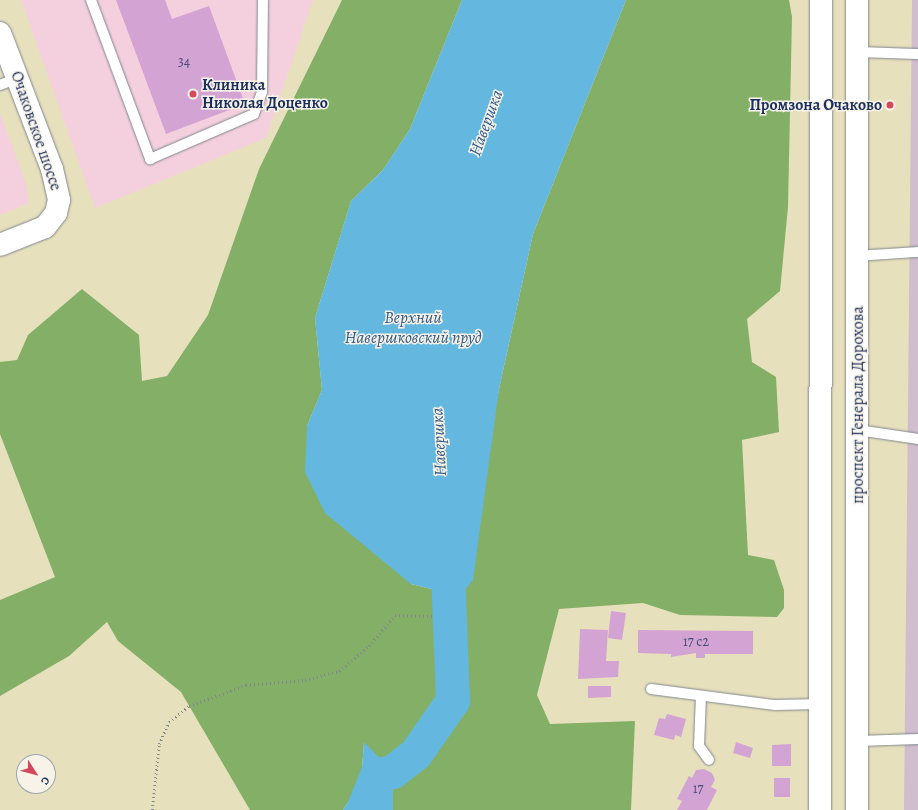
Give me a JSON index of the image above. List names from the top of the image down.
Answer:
{
  "streets": {
    "main road": ["Очаковское шоссе", "проспект Генерала Дорохова"]
  },
  "water": ["Навершка", "Верхний Навершковский пруд"],
  "places": ["Клиника Николая Доценко", "Промзона Очаково"],
  "house_numbers": ["34", "17 с2", "17"],
  "north": "bottom right"
}
